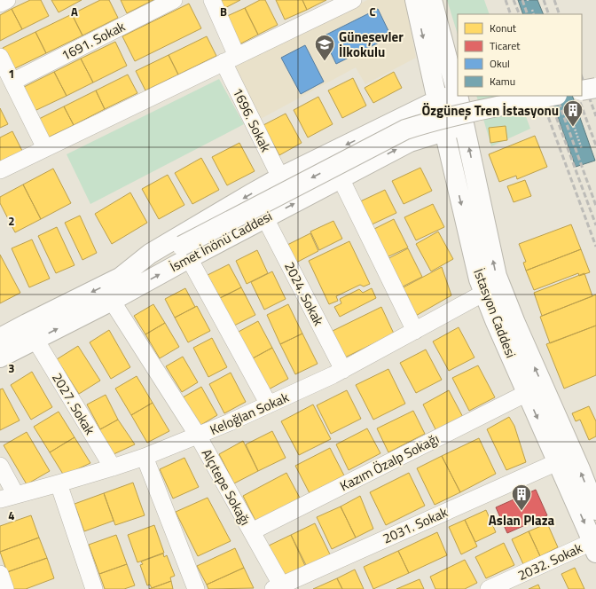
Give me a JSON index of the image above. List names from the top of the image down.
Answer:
{
  "streets": {
    "main road": ["İsmet İnönü Caddesi", "İstasyon Caddesi"],
    "street": [
      "1691. Sokak",
      "1696. Sokak",
      "2024. Sokak",
      "2027. Sokak",
      "Keloğlan Sokak",
      "Kazım Özalp Sokağı",
      "Alçıtepe Sokağı",
      "2031. Sokak",
      "2032. Sokak"
    ]
  },
  "crossings": [
    ["1696. Sokak", "İsmet İnönü Caddesi"],
    ["İsmet İnönü Caddesi", "2024. Sokak"],
    ["İsmet İnönü Caddesi", "İstasyon Caddesi"],
    ["İsmet İnönü Caddesi", "2027. Sokak"],
    ["İsmet İnönü Caddesi", "Alçıtepe Sokağı"],
    ["2024. Sokak", "Keloğlan Sokak"],
    ["İstasyon Caddesi", "Keloğlan Sokak"],
    ["İstasyon Caddesi", "Kazım Özalp Sokağı"],
    ["İstasyon Caddesi", "2031. Sokak"],
    ["İstasyon Caddesi", "2032. Sokak"],
    ["2027. Sokak", "Keloğlan Sokak"],
    ["Keloğlan Sokak", "Alçıtepe Sokağı"],
    ["Kazım Özalp Sokağı", "Alçıtepe Sokağı"],
    ["Alçıtepe Sokağı", "2031. Sokak"]
  ],
  "places": {
    "school or university": ["Güneşevler İlkokulu"],
    "building": ["Özgüneş Tren İstasyonu", "Aslan Plaza"]
  },
  "legend": [
    "Konut",
    "Ticaret",
    "Okul",
    "Kamu"
  ],
  "grid": {
    "columns": ["A", "B", "C"],
    "rows": [
      "1",
      "2",
      "3",
      "4"
    ]
  }
}
